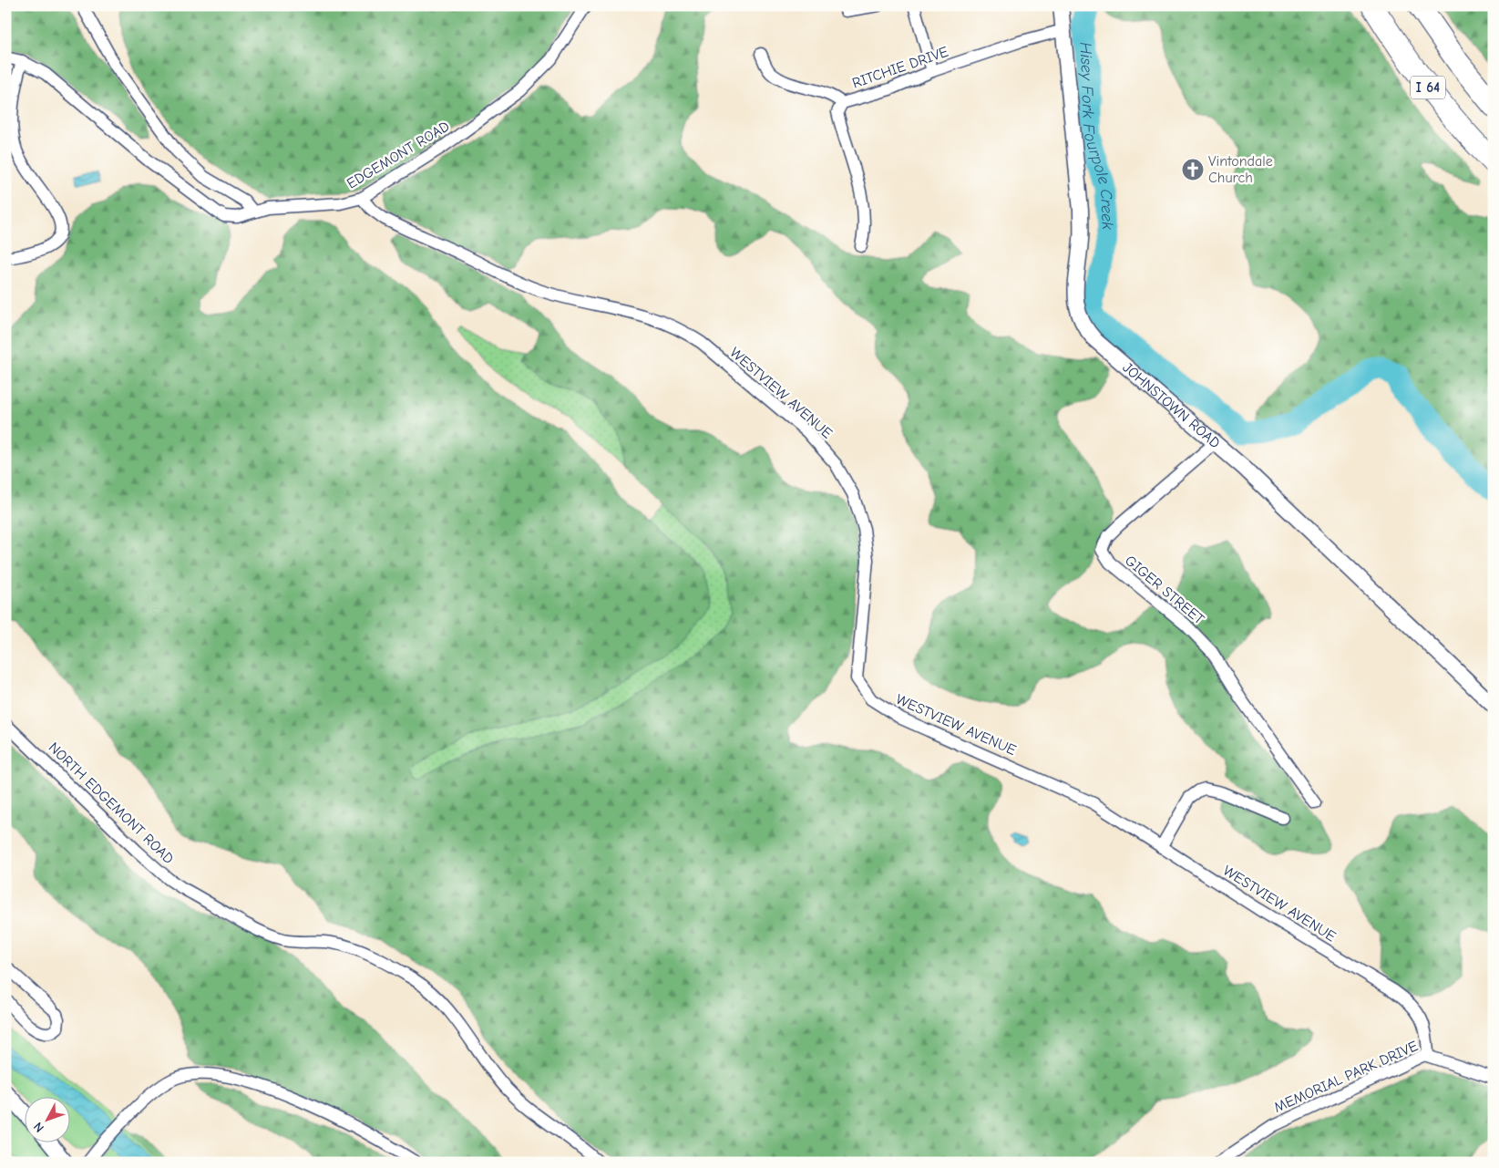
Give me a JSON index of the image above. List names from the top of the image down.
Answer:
{
  "streets": {
    "highway": ["I 64"],
    "street": [
      "RITCHIE DRIVE",
      "EDGEMONT ROAD",
      "WESTVIEW AVENUE",
      "JOHNSTOWN ROAD",
      "GIGER STREET",
      "NORTH EDGEMONT ROAD",
      "MEMORIAL PARK DRIVE"
    ]
  },
  "crossings": [
    ["RITCHIE DRIVE", "JOHNSTOWN ROAD"],
    ["EDGEMONT ROAD", "WESTVIEW AVENUE"],
    ["WESTVIEW AVENUE", "MEMORIAL PARK DRIVE"],
    ["JOHNSTOWN ROAD", "GIGER STREET"]
  ],
  "water": ["Hisey Fork Fourpole Creek"],
  "places": {
    "church": ["Vintondale Church"]
  },
  "north": "bottom left"
}
